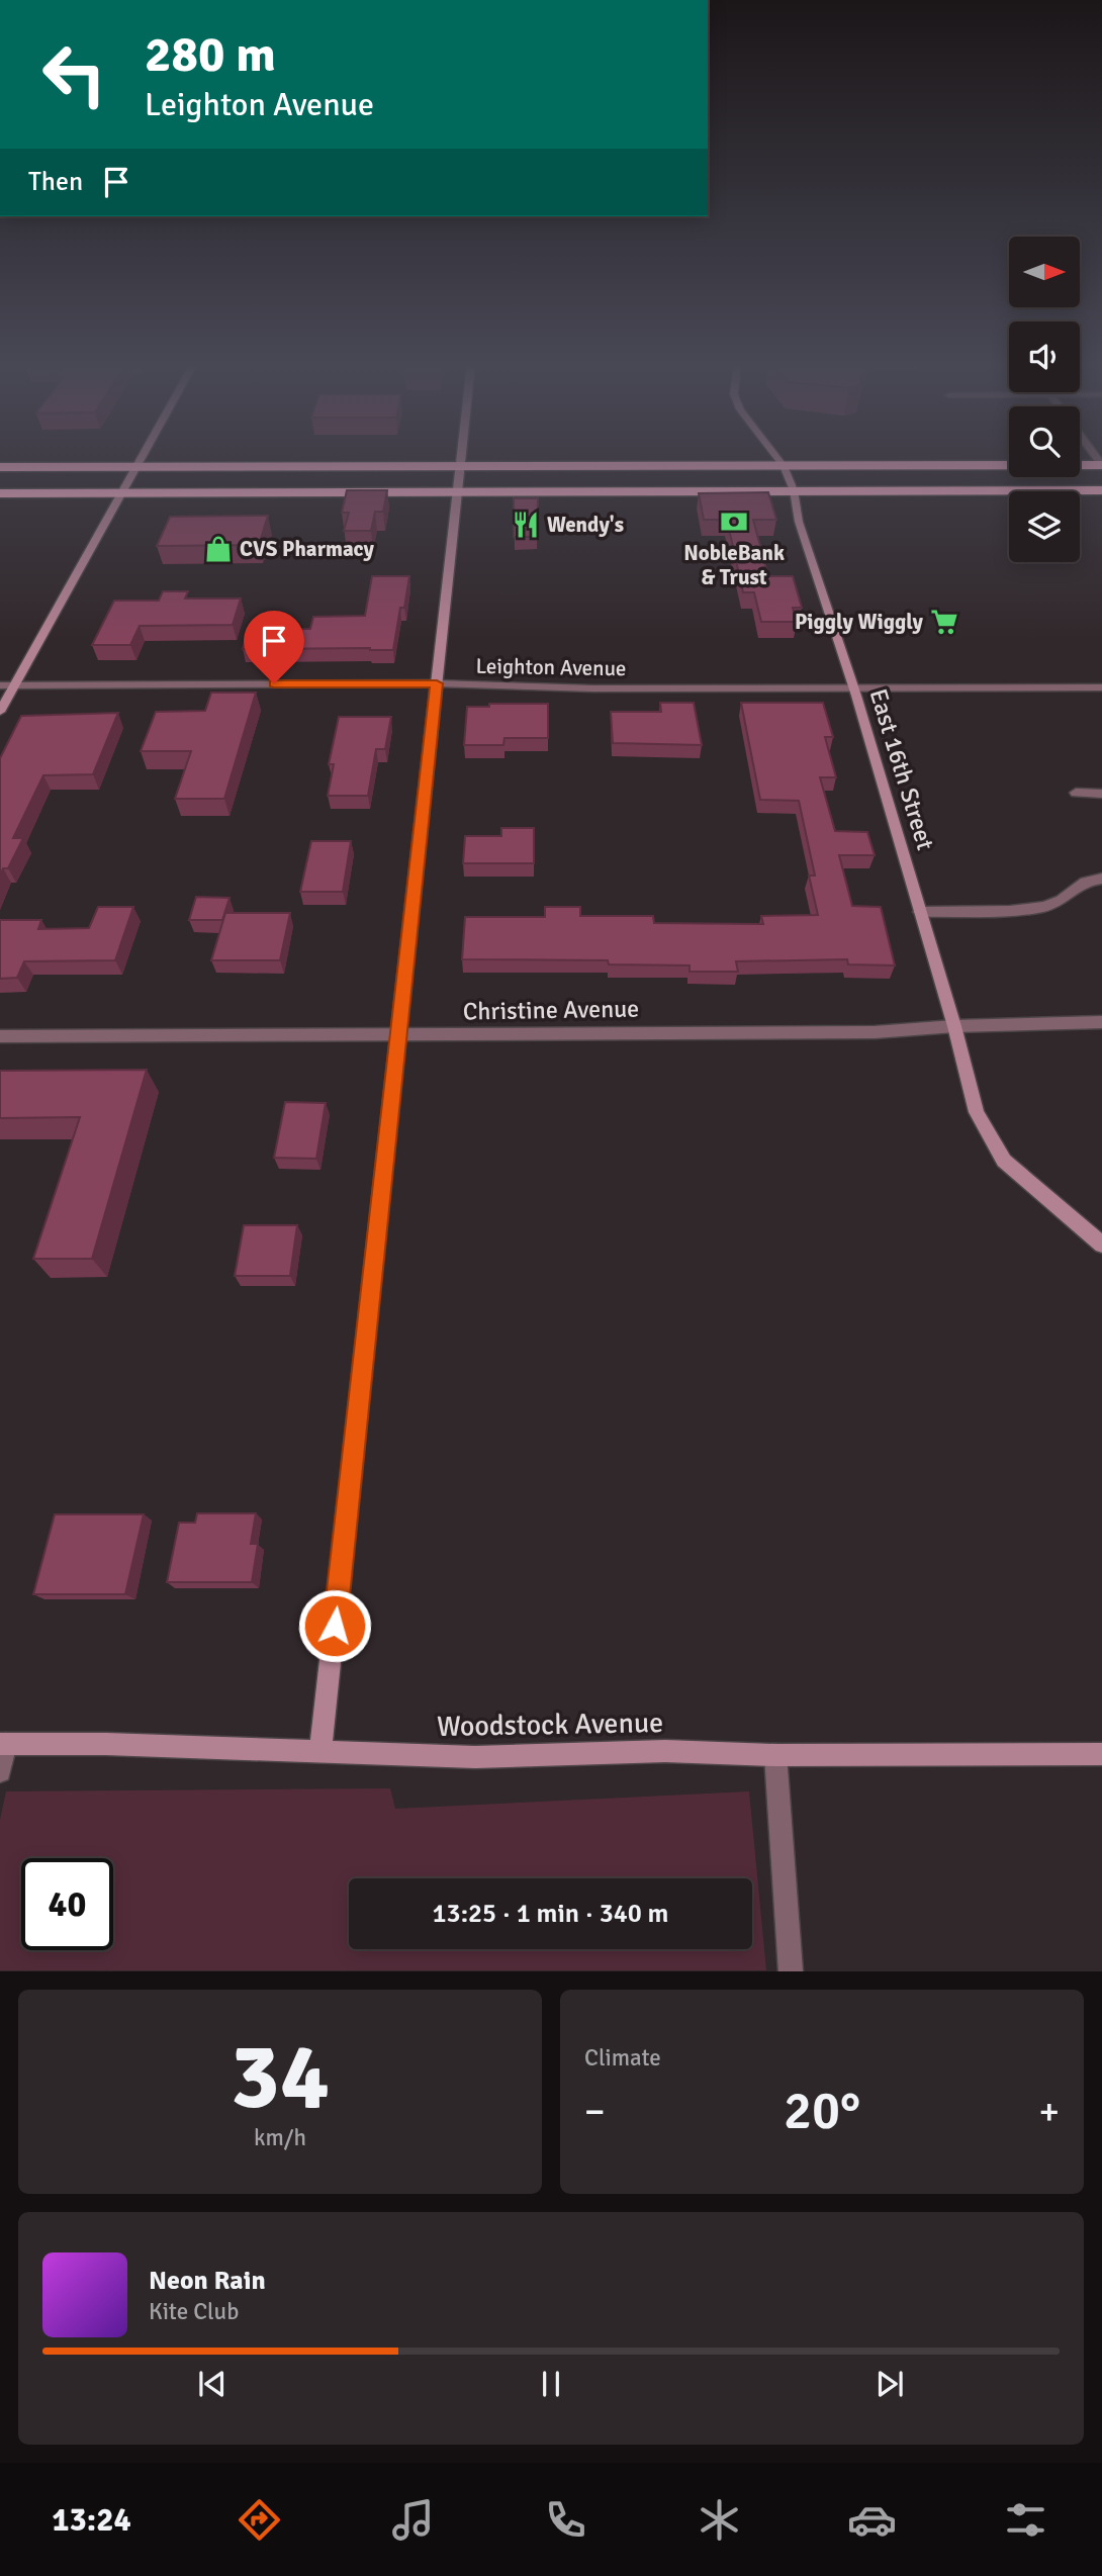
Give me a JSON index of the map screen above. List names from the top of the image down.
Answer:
{
  "streets": {
    "street": [
      "Leighton Avenue",
      "East 16th Street",
      "Christine Avenue",
      "Woodstock Avenue"
    ]
  },
  "crossings": [
    ["Leighton Avenue", "East 16th Street"],
    ["East 16th Street", "Christine Avenue"]
  ],
  "places": {
    "bank": ["NobleBank & Trust"],
    "restaurant": ["Wendy's"],
    "shop": ["CVS Pharmacy"],
    "supermarket": ["Piggly Wiggly"]
  },
  "north": "right",
  "page": {
    "turn": ["280 m", "Leighton Avenue"],
    "then": "Then",
    "limit": "40",
    "trip": "13:25 · 1 min · 340 m",
    "tile": [
      ["34", "km/h"],
      "Climate"
    ],
    "heat": ["−", "20°", "+"],
    "song": ["Neon Rain", "Kite Club"],
    "tabs": "13:24"
  }
}
